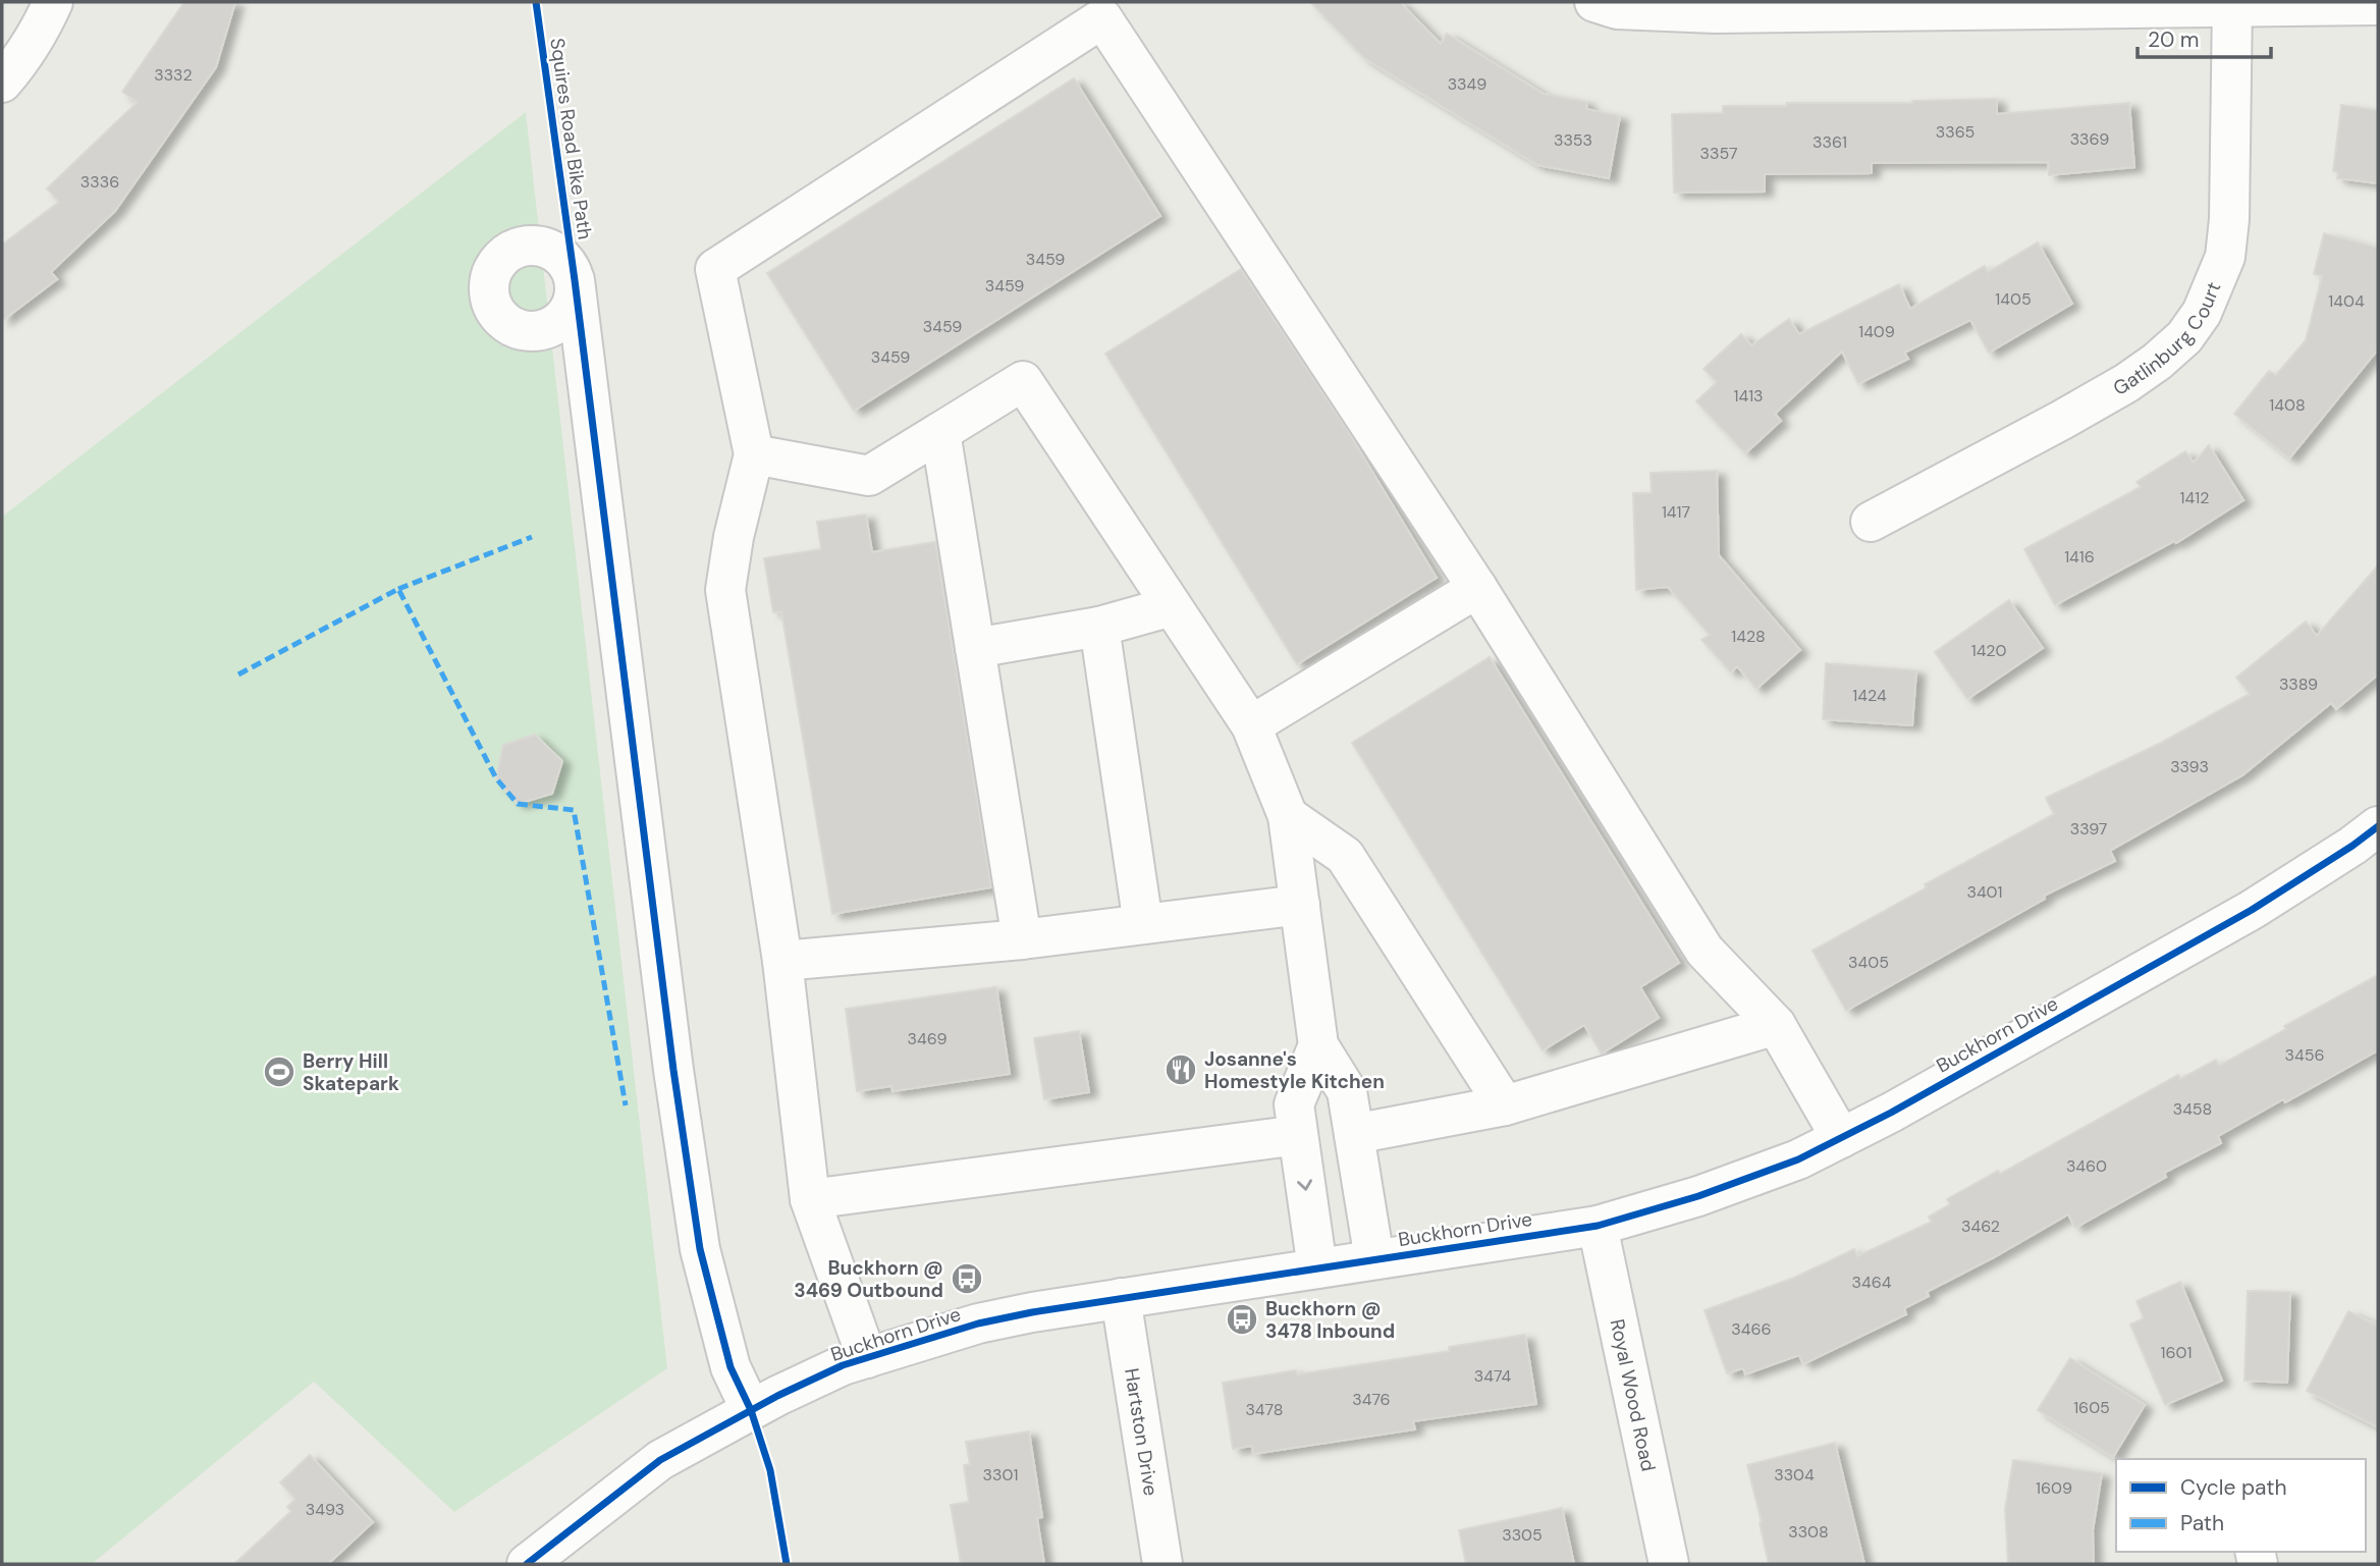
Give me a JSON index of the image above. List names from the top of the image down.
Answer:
{
  "streets": {
    "street": [
      "Gatlinburg Court",
      "Buckhorn Drive",
      "Royal Wood Road",
      "Hartston Drive"
    ],
    "cycle path": ["Squires Road Bike Path"]
  },
  "crossings": [
    ["Buckhorn Drive", "Royal Wood Road"],
    ["Buckhorn Drive", "Hartston Drive"]
  ],
  "places": {
    "restaurant": ["Josanne's Homestyle Kitchen"],
    "sports": ["Berry Hill Skatepark"],
    "bus stop": ["Buckhorn @ 3469 Outbound", "Buckhorn @ 3478 Inbound"]
  },
  "house_numbers": [
    "3332",
    "3349",
    "3365",
    "3369",
    "3353",
    "3361",
    "3357",
    "3336",
    "3459",
    "3459",
    "1405",
    "1404",
    "3459",
    "1409",
    "3459",
    "1413",
    "1408",
    "1412",
    "1417",
    "1416",
    "1428",
    "1420",
    "3389",
    "1424",
    "3393",
    "3397",
    "3401",
    "3405",
    "3469",
    "3456",
    "3458",
    "3460",
    "3462",
    "3464",
    "3466",
    "1601",
    "3474",
    "3476",
    "1605",
    "3478",
    "3301",
    "3304",
    "1609",
    "3493",
    "3308",
    "3305"
  ],
  "legend": ["Cycle path", "Path"],
  "scale_bar": "20 m"
}
